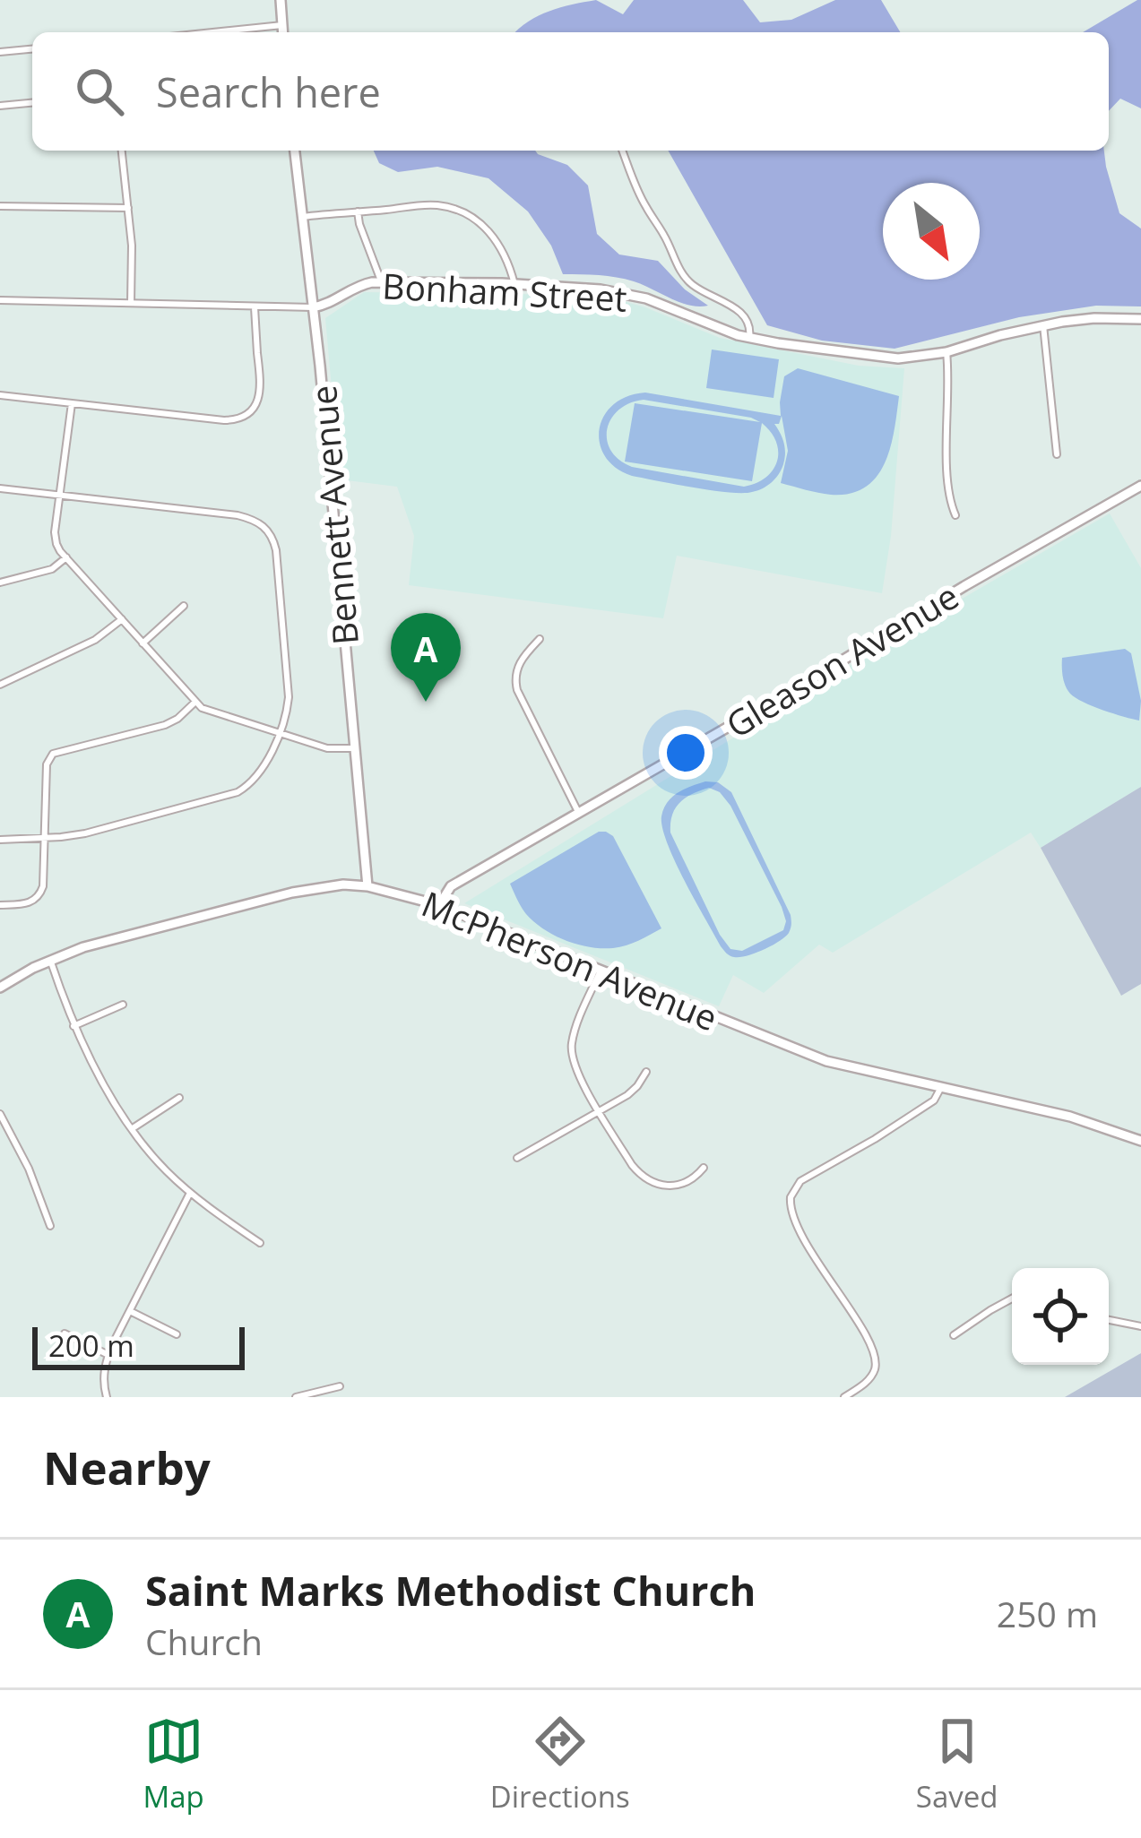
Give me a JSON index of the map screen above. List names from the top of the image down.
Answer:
{
  "streets": {
    "main road": [
      "Bonham Street",
      "Bennett Avenue",
      "Gleason Avenue",
      "McPherson Avenue"
    ]
  },
  "crossings": [
    ["Bonham Street", "Bennett Avenue"],
    ["Bennett Avenue", "McPherson Avenue"],
    ["Gleason Avenue", "McPherson Avenue"]
  ],
  "scale_bar": "200 m",
  "north": "bottom right",
  "page": {
    "search": "Search here",
    "pins": "A",
    "scale": "200 m",
    "heading": "Nearby",
    "list": [
      {
        "mark": "A",
        "name": "Saint Marks Methodist Church",
        "note": "Church",
        "value": "250 m"
      }
    ],
    "nav": ["Map", "Directions", "Saved"]
  }
}
